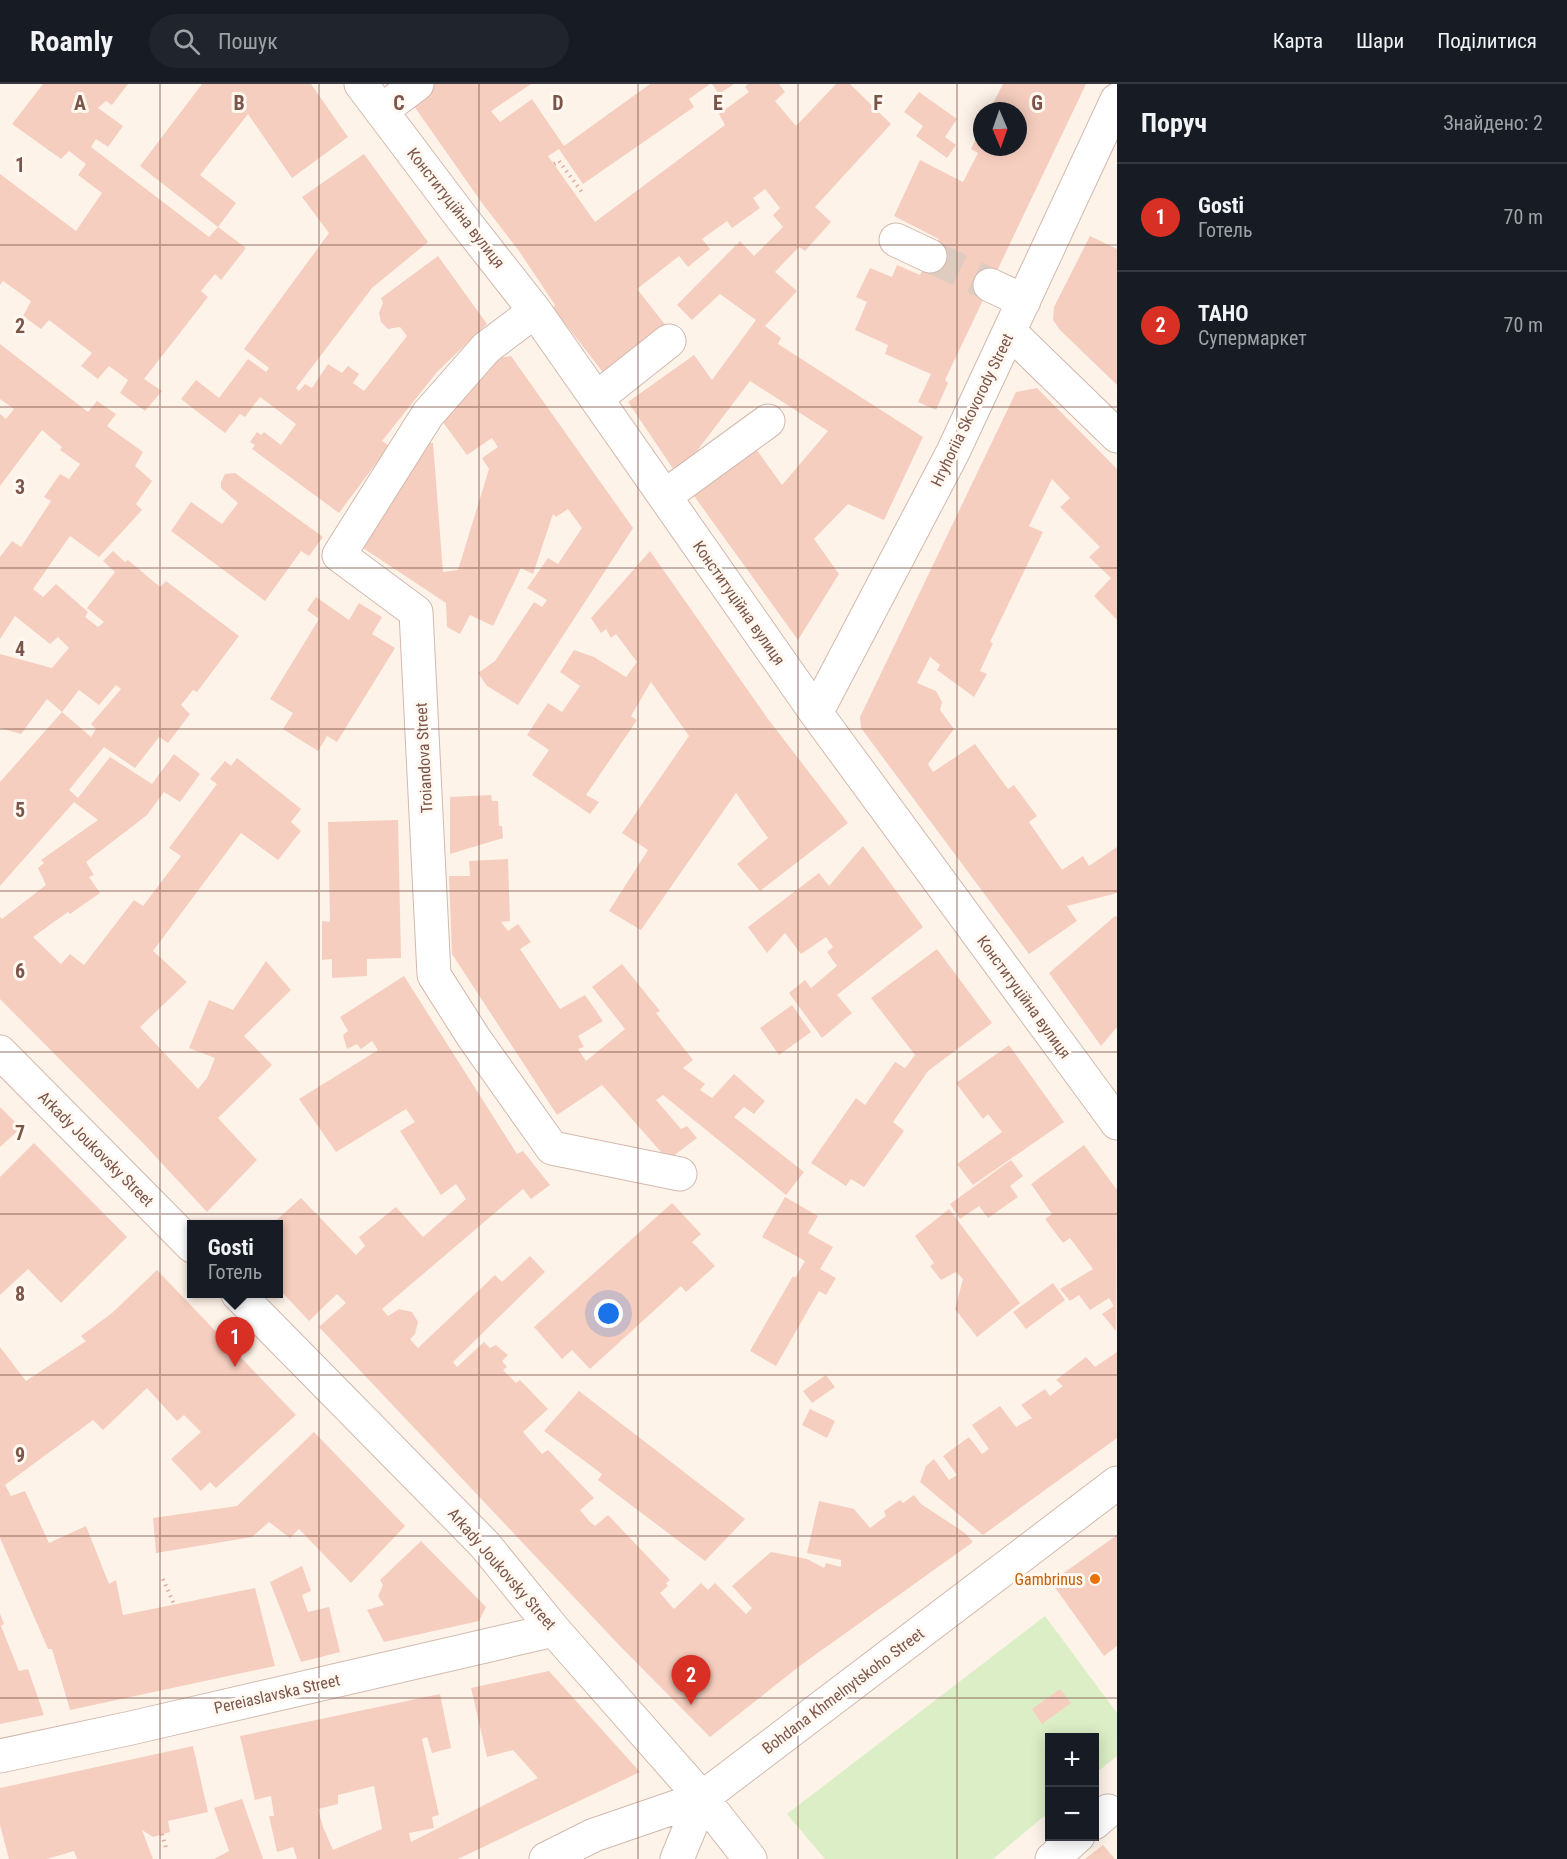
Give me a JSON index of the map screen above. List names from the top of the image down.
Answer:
{
  "streets": {
    "street": [
      "Конституційна вулиця",
      "Hryhoriia Skovorody Street",
      "Troiandova Street",
      "Arkady Joukovsky Street",
      "Bohdana Khmelnytskoho Street",
      "Pereiaslavska Street"
    ]
  },
  "crossings": [
    ["Конституційна вулиця", "Hryhoriia Skovorody Street"],
    ["Конституційна вулиця", "Troiandova Street"],
    ["Arkady Joukovsky Street", "Bohdana Khmelnytskoho Street"],
    ["Arkady Joukovsky Street", "Pereiaslavska Street"]
  ],
  "places": ["Gambrinus"],
  "north": "bottom",
  "page": {
    "header": "Roamly",
    "search": "Пошук",
    "nav": ["Карта", "Шари", "Поділитися"],
    "heading": ["Поруч", "Знайдено: 2"],
    "list": [
      {
        "mark": "1",
        "name": "Gosti",
        "note": "Готель",
        "value": "70 m"
      },
      {
        "mark": "2",
        "name": "TAHO",
        "note": "Супермаркет",
        "value": "70 m"
      }
    ],
    "popup": ["Gosti", "Готель"],
    "pins": ["1", "2"],
    "map_buttons": ["+", "−"]
  },
  "grid": {
    "columns": [
      "A",
      "B",
      "C",
      "D",
      "E",
      "F",
      "G"
    ],
    "rows": [
      "1",
      "2",
      "3",
      "4",
      "5",
      "6",
      "7",
      "8",
      "9"
    ]
  }
}
